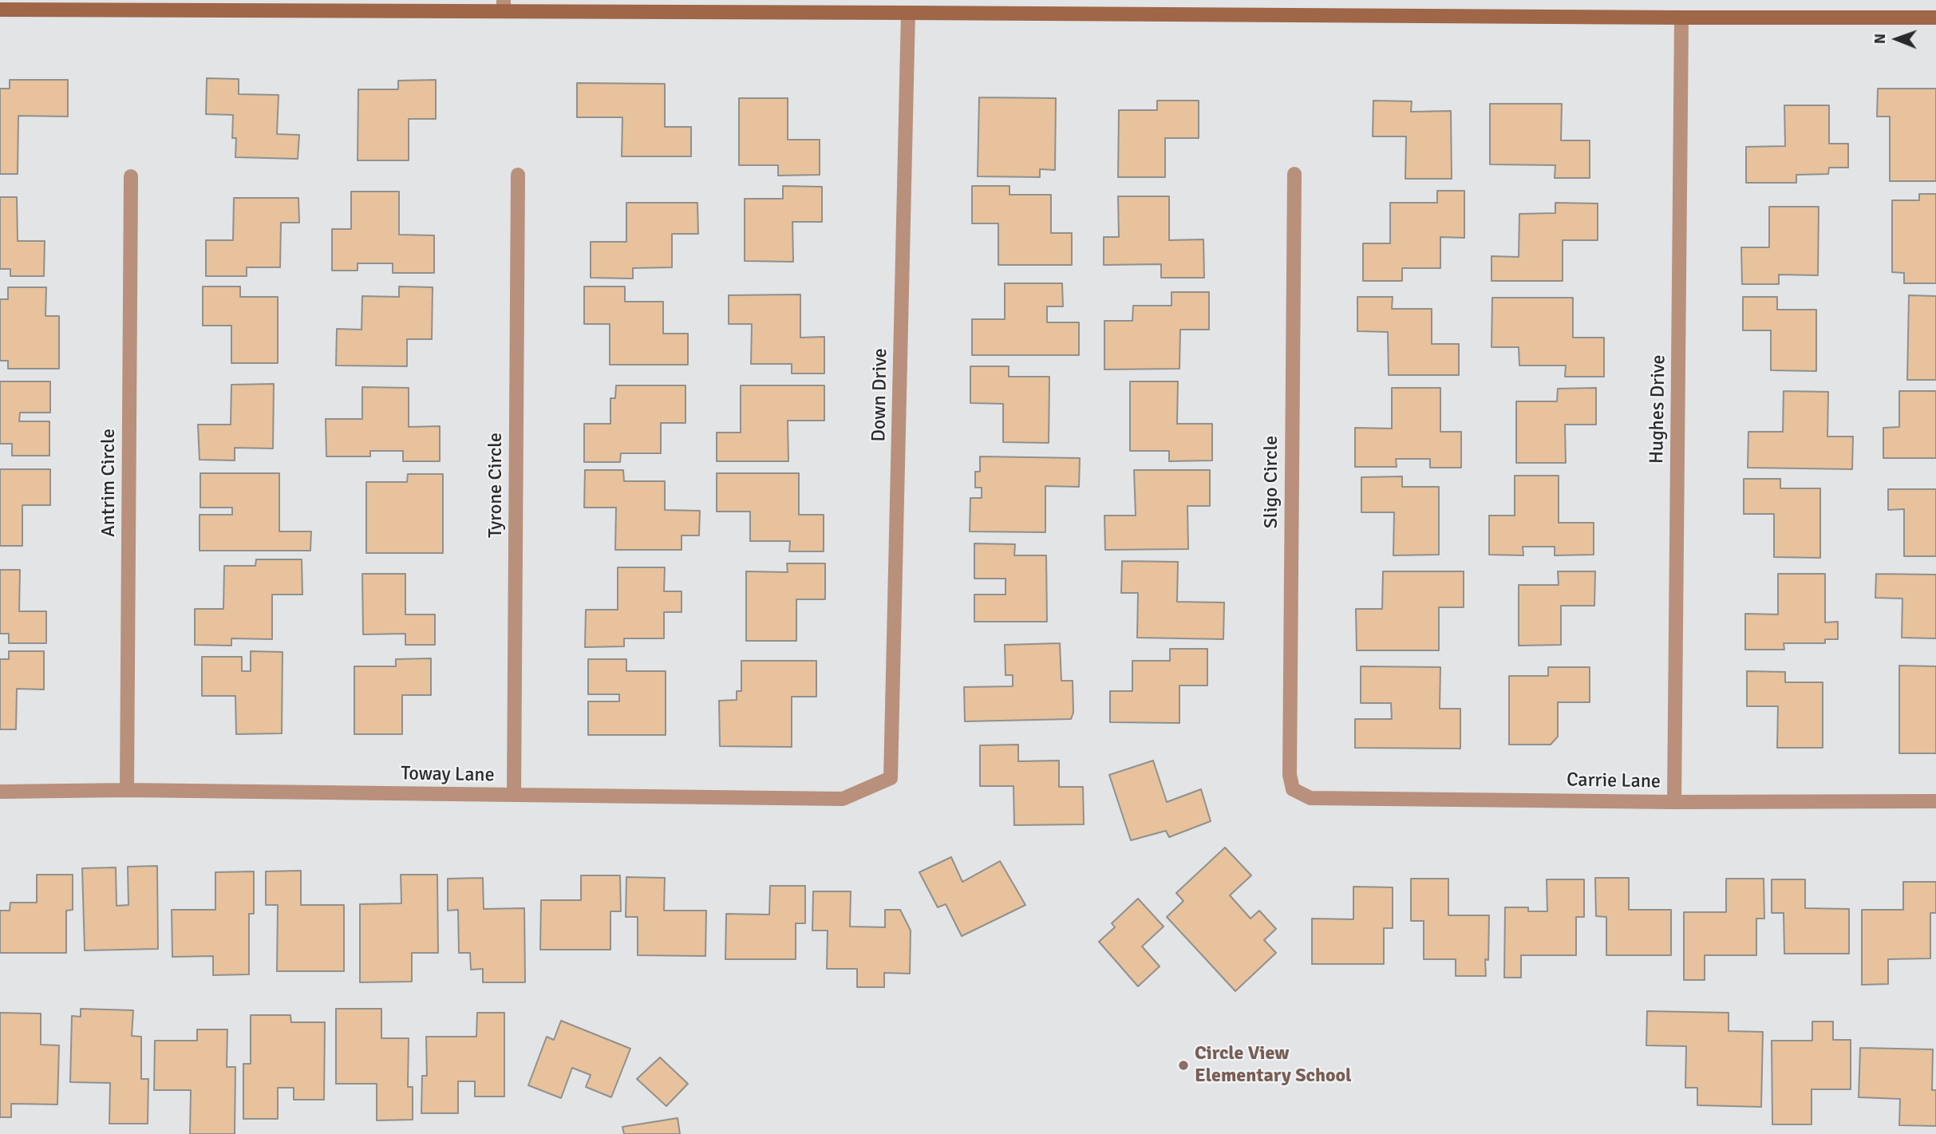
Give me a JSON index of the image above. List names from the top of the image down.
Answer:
{
  "streets": {
    "street": [
      "Down Drive",
      "Hughes Drive",
      "Sligo Circle",
      "Antrim Circle",
      "Tyrone Circle",
      "Toway Lane",
      "Carrie Lane"
    ]
  },
  "crossings": [
    ["Down Drive", "Toway Lane"],
    ["Hughes Drive", "Carrie Lane"],
    ["Sligo Circle", "Carrie Lane"],
    ["Antrim Circle", "Toway Lane"],
    ["Tyrone Circle", "Toway Lane"]
  ],
  "places": ["Circle View Elementary School"],
  "north": "left"
}
